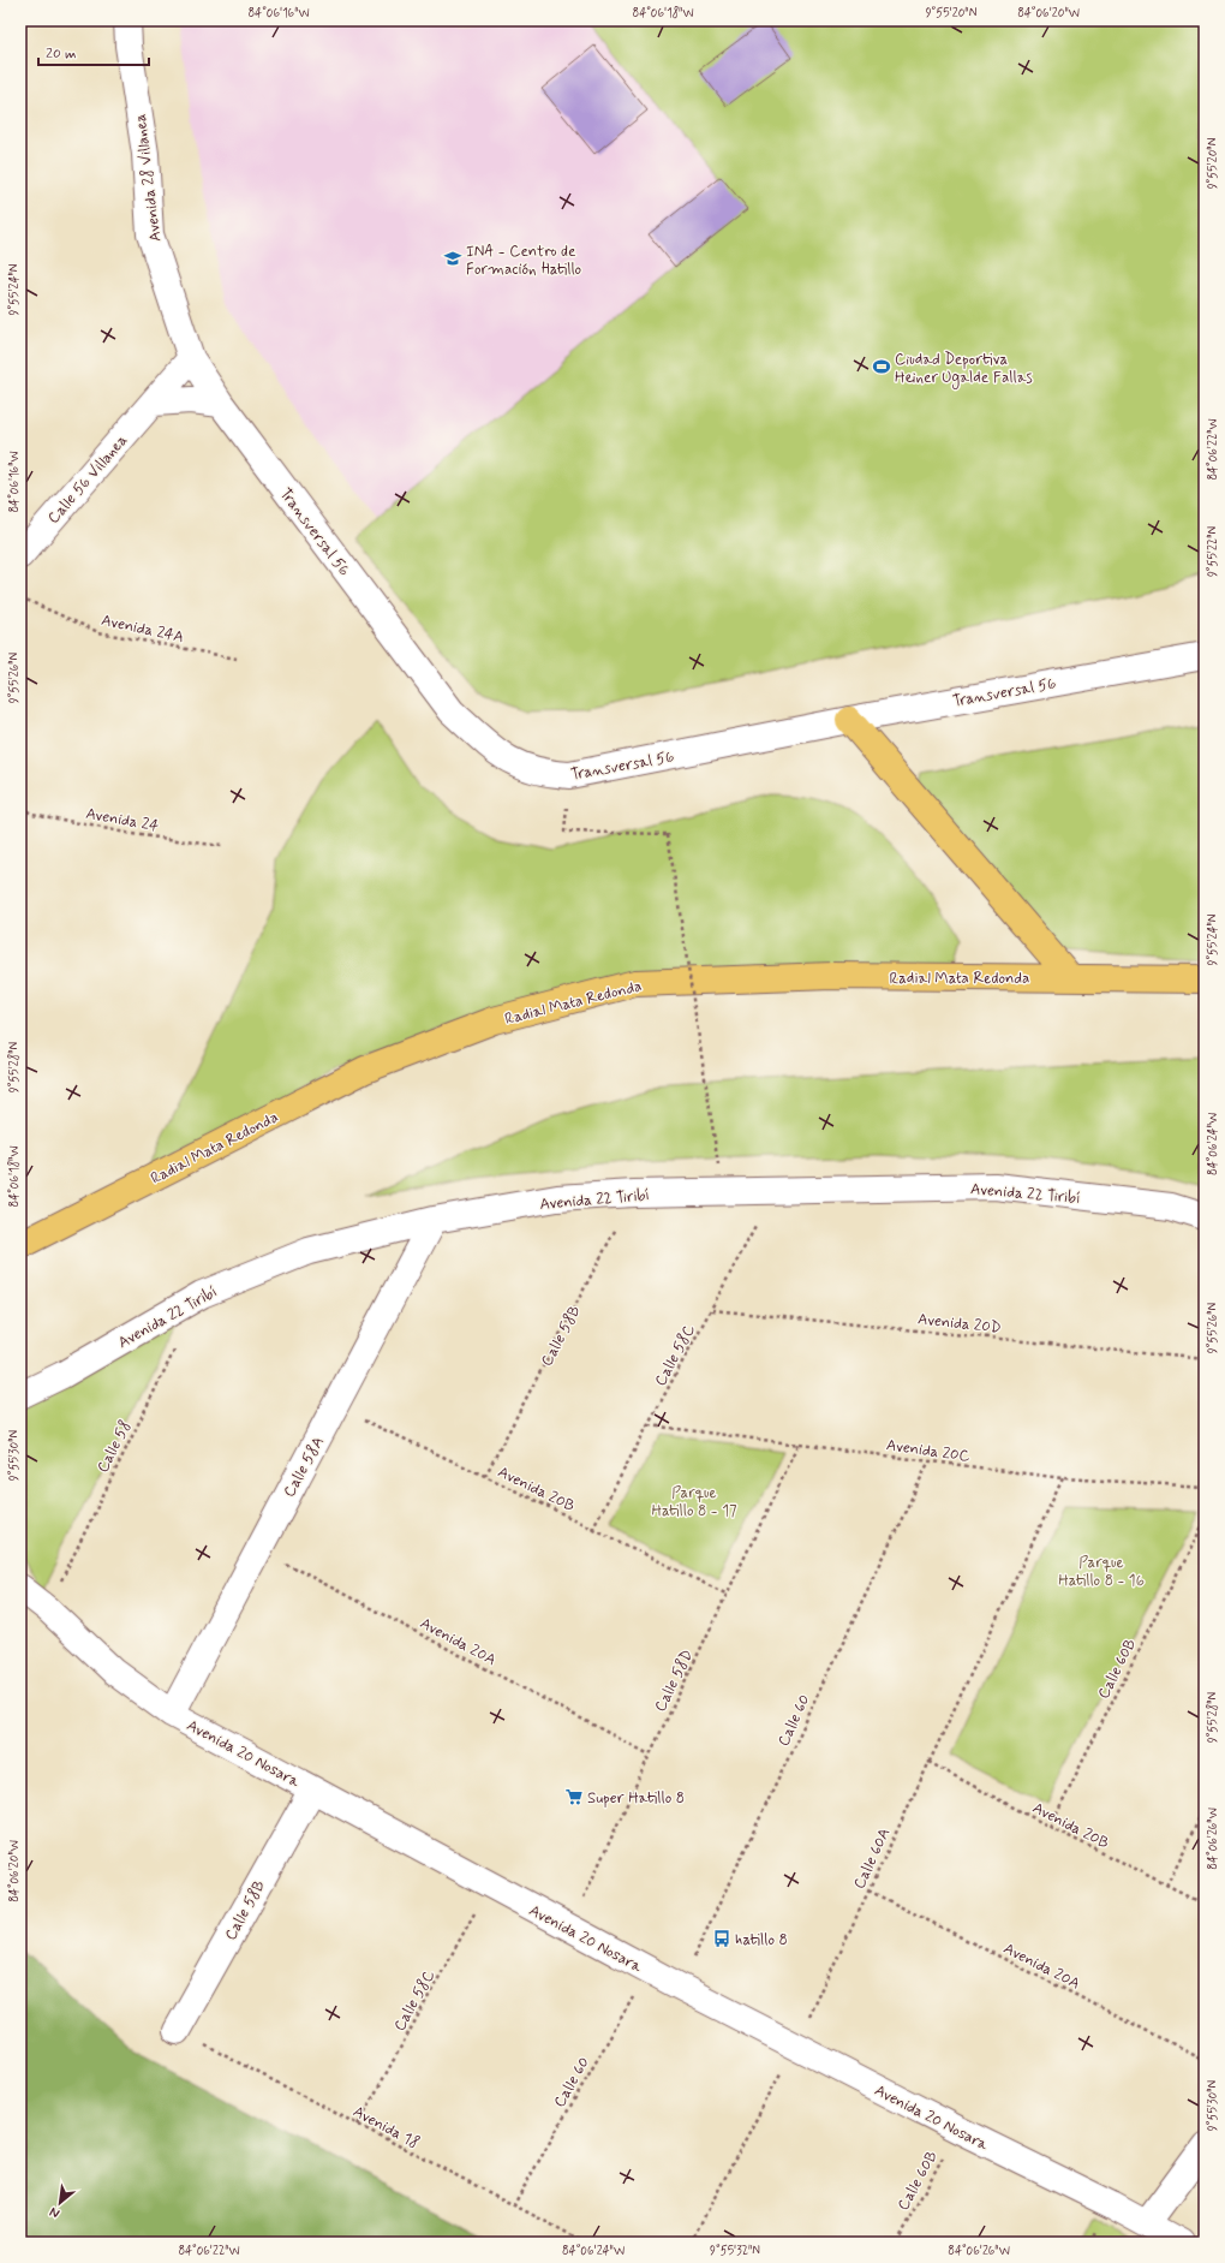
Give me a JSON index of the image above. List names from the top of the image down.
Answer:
{
  "streets": {
    "main road": ["Radial Mata Redonda"],
    "street": [
      "Avenida 28 Villanea",
      "Calle 56 Villanea",
      "Transversal 56",
      "Avenida 22 Tiribí",
      "Calle 58B",
      "Calle 58A",
      "Avenida 20 Nosara"
    ],
    "path": [
      "Avenida 24A",
      "Avenida 24",
      "Avenida 20D",
      "Calle 58C",
      "Calle 58",
      "Avenida 20C",
      "Avenida 20B",
      "Avenida 20A",
      "Calle 60B",
      "Calle 58D",
      "Calle 60",
      "Calle 60A",
      "Avenida 18"
    ]
  },
  "crossings": [
    ["Avenida 28 Villanea", "Calle 56 Villanea"],
    ["Avenida 28 Villanea", "Transversal 56"],
    ["Calle 56 Villanea", "Transversal 56"],
    ["Avenida 22 Tiribí", "Calle 58B"],
    ["Avenida 22 Tiribí", "Calle 58C"],
    ["Avenida 22 Tiribí", "Calle 58A"],
    ["Avenida 20D", "Calle 58C"],
    ["Calle 58B", "Avenida 20B"],
    ["Calle 58B", "Avenida 20 Nosara"],
    ["Calle 58B", "Avenida 18"],
    ["Calle 58C", "Avenida 20C"],
    ["Calle 58C", "Avenida 20B"],
    ["Calle 58C", "Avenida 20 Nosara"],
    ["Calle 58C", "Avenida 18"],
    ["Calle 58", "Avenida 20 Nosara"],
    ["Avenida 20C", "Calle 58D"],
    ["Avenida 20C", "Calle 60"],
    ["Avenida 20C", "Calle 60A"],
    ["Calle 58A", "Avenida 20B"],
    ["Calle 58A", "Avenida 20A"],
    ["Calle 58A", "Avenida 20 Nosara"],
    ["Avenida 20B", "Calle 60B"],
    ["Avenida 20B", "Calle 58D"],
    ["Avenida 20B", "Calle 60A"],
    ["Avenida 20A", "Calle 58D"],
    ["Avenida 20A", "Calle 60A"],
    ["Calle 60B", "Avenida 20 Nosara"],
    ["Calle 58D", "Avenida 20 Nosara"],
    ["Calle 60", "Avenida 20 Nosara"],
    ["Calle 60", "Avenida 18"],
    ["Avenida 20 Nosara", "Calle 60A"]
  ],
  "parks": ["Parque Hatillo 8 - 17", "Parque Hatillo 8 - 16"],
  "places": {
    "school or university": ["INA - Centro de Formación Hatillo"],
    "sports": ["Ciudad Deportiva Heiner Ugalde Fallas"],
    "supermarket": ["Super Hatillo 8"],
    "bus stop": ["hatillo 8"]
  },
  "scale_bar": "20 m",
  "north": "bottom left",
  "coordinates": [
    "84°06'16\"W",
    "84°06'18\"W",
    "9°55'20\"N",
    "84°06'20\"W",
    "9°55'24\"N",
    "84°06'22\"W",
    "9°55'22\"N",
    "9°55'26\"N",
    "9°55'28\"N",
    "84°06'24\"W",
    "9°55'30\"N",
    "84°06'26\"W",
    "9°55'32\"N"
  ]
}
